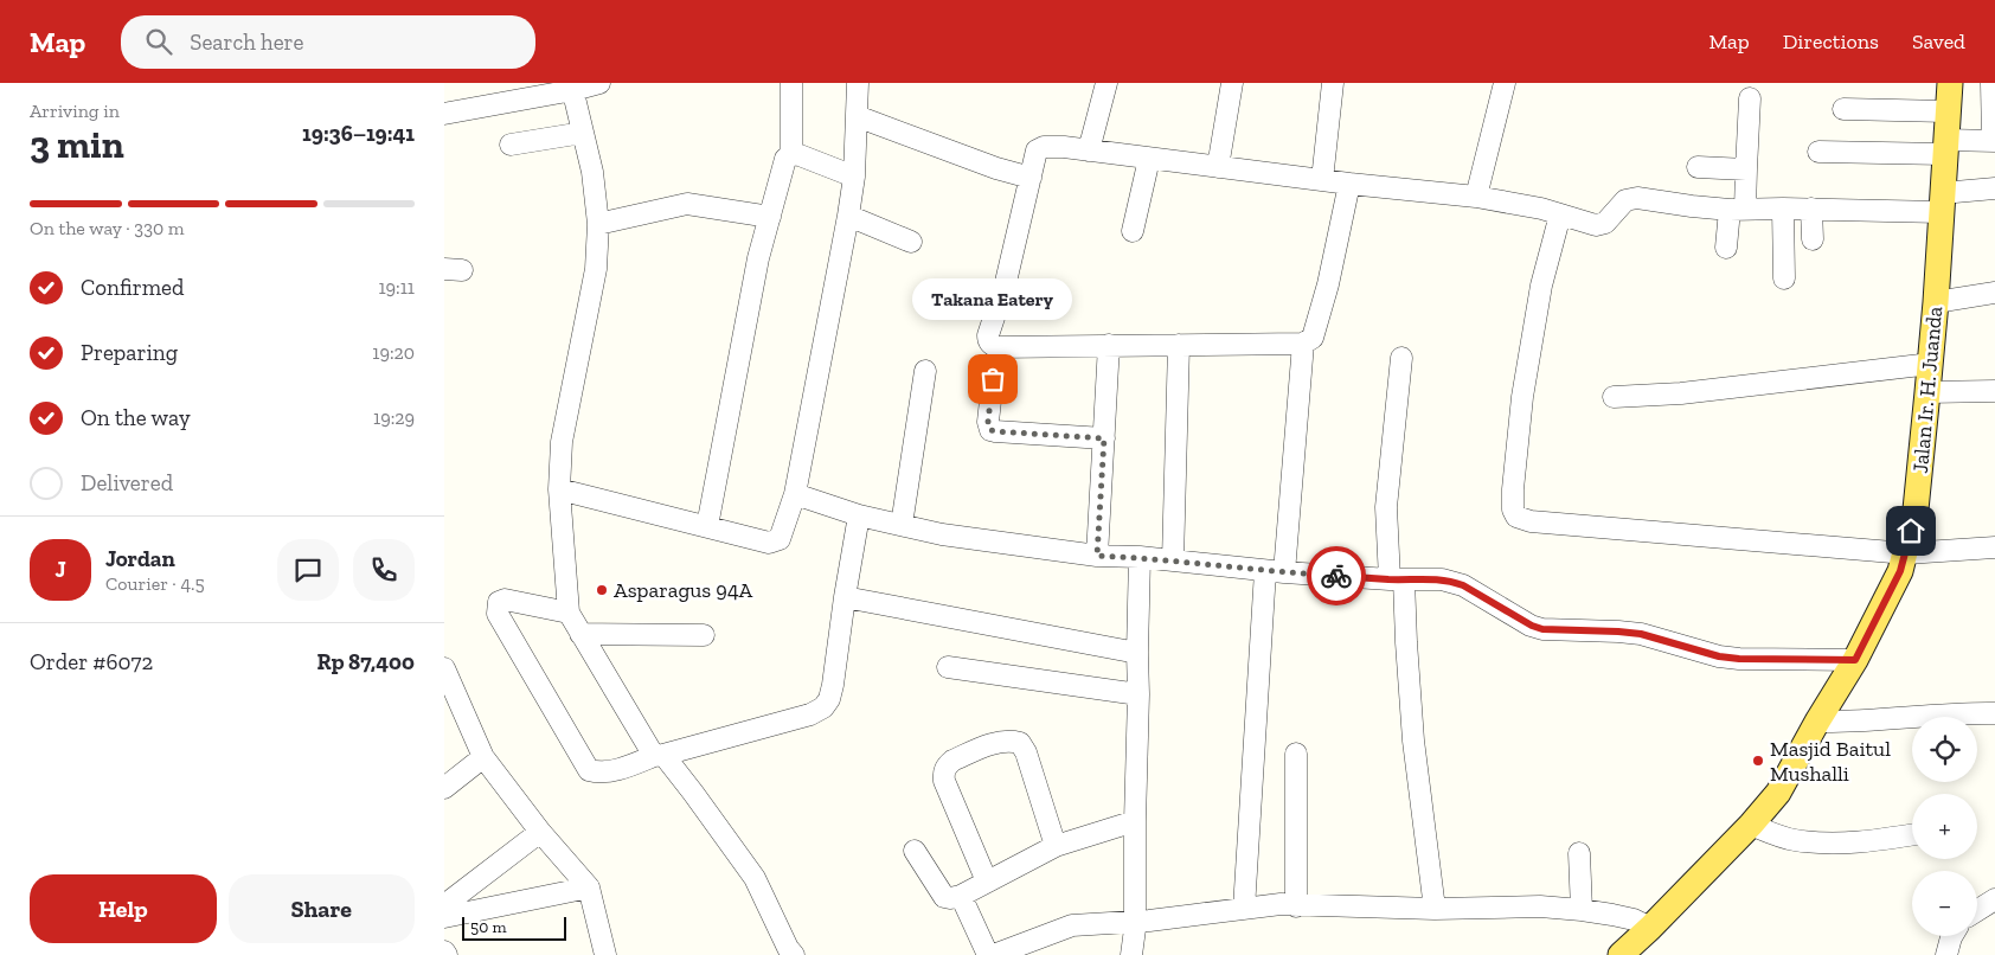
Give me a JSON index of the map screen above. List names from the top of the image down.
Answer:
{
  "streets": {
    "main road": ["Jalan Ir. H. Juanda"]
  },
  "places": ["Takana Eatery", "Asparagus 94A", "Masjid Baitul Mushalli"],
  "scale_bar": "50 m",
  "page": {
    "header": "Map",
    "search": "Search here",
    "nav": ["Map", "Directions", "Saved"],
    "heading": ["3 min", "Arriving in", "19:36–19:41"],
    "panel": [
      "Jordan",
      "Courier · 4.5",
      "Order #6072",
      "Rp 87,400"
    ],
    "bar": "On the way · 330 m",
    "list": [
      ["Confirmed", "19:11"],
      ["Preparing", "19:20"],
      ["On the way", "19:29"],
      "Delivered"
    ],
    "bubble": "Takana Eatery",
    "round": "J",
    "map_buttons": ["+", "−"],
    "buttons": ["Help", "Share"],
    "scale": "50 m"
  }
}
